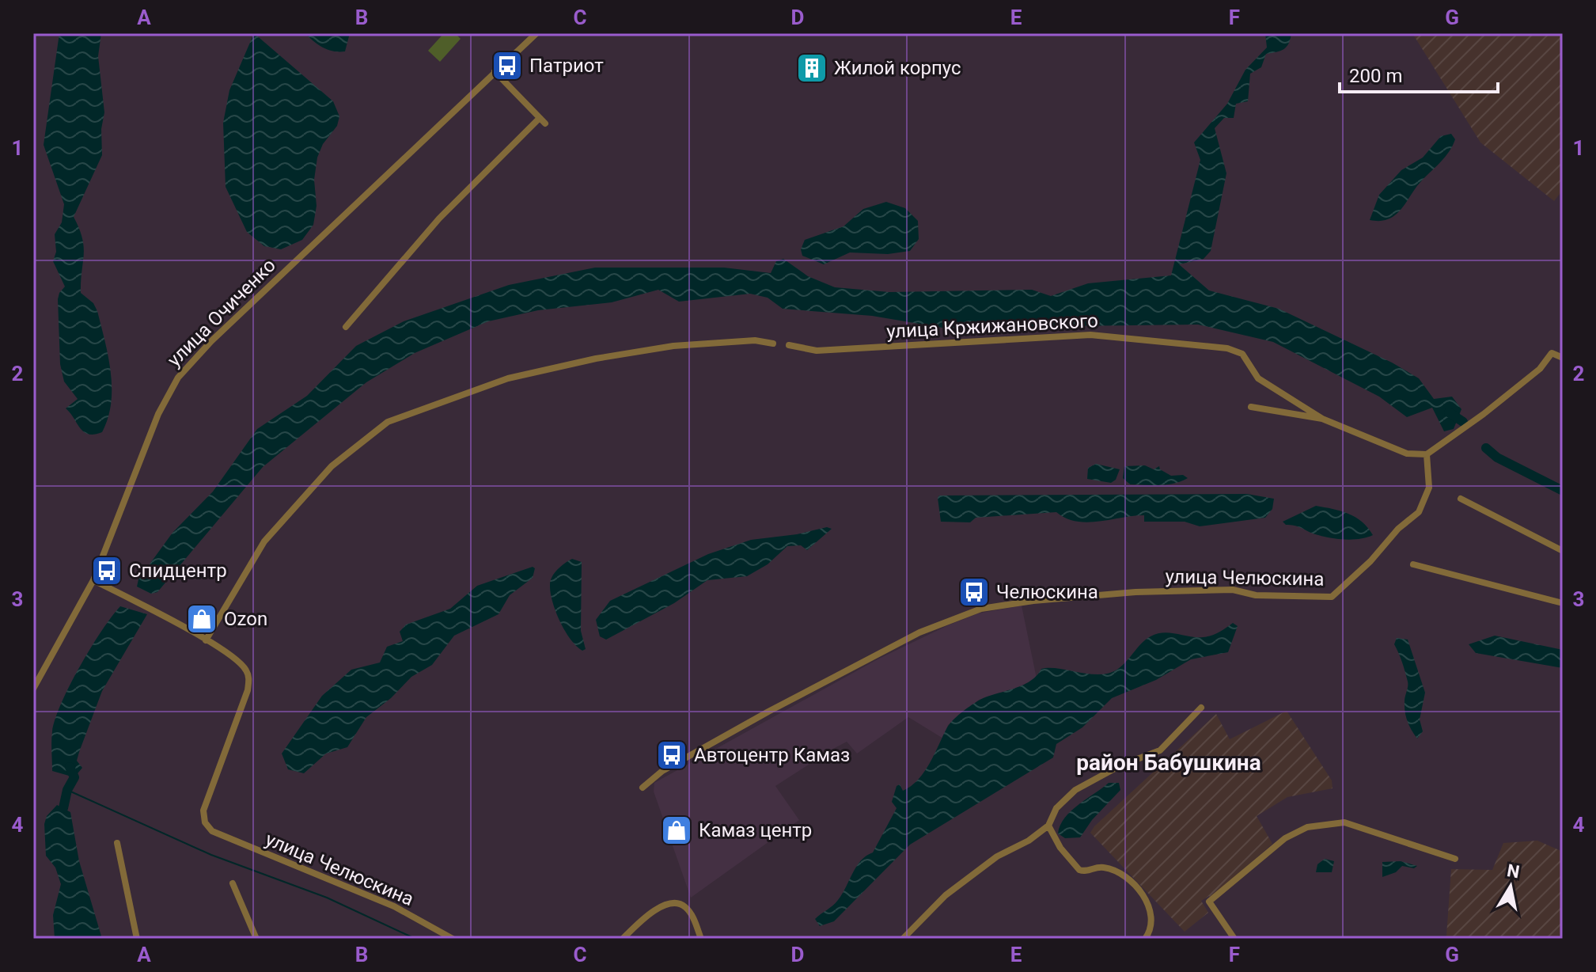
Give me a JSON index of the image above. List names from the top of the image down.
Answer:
{
  "streets": {
    "street": ["улица Очиченко", "улица Кржижановского", "улица Челюскина"]
  },
  "crossings": [
    ["улица Кржижановского", "улица Челюскина"]
  ],
  "districts": ["район Бабушкина"],
  "places": {
    "bus stop": [
      "Патриот",
      "Спидцентр",
      "Челюскина",
      "Автоцентр Камаз"
    ],
    "building": ["Жилой корпус"],
    "shop": ["Ozon", "Камаз центр"]
  },
  "scale_bar": "200 m",
  "north": "top",
  "grid": {
    "columns": [
      "A",
      "B",
      "C",
      "D",
      "E",
      "F",
      "G"
    ],
    "rows": [
      "1",
      "2",
      "3",
      "4"
    ]
  }
}
